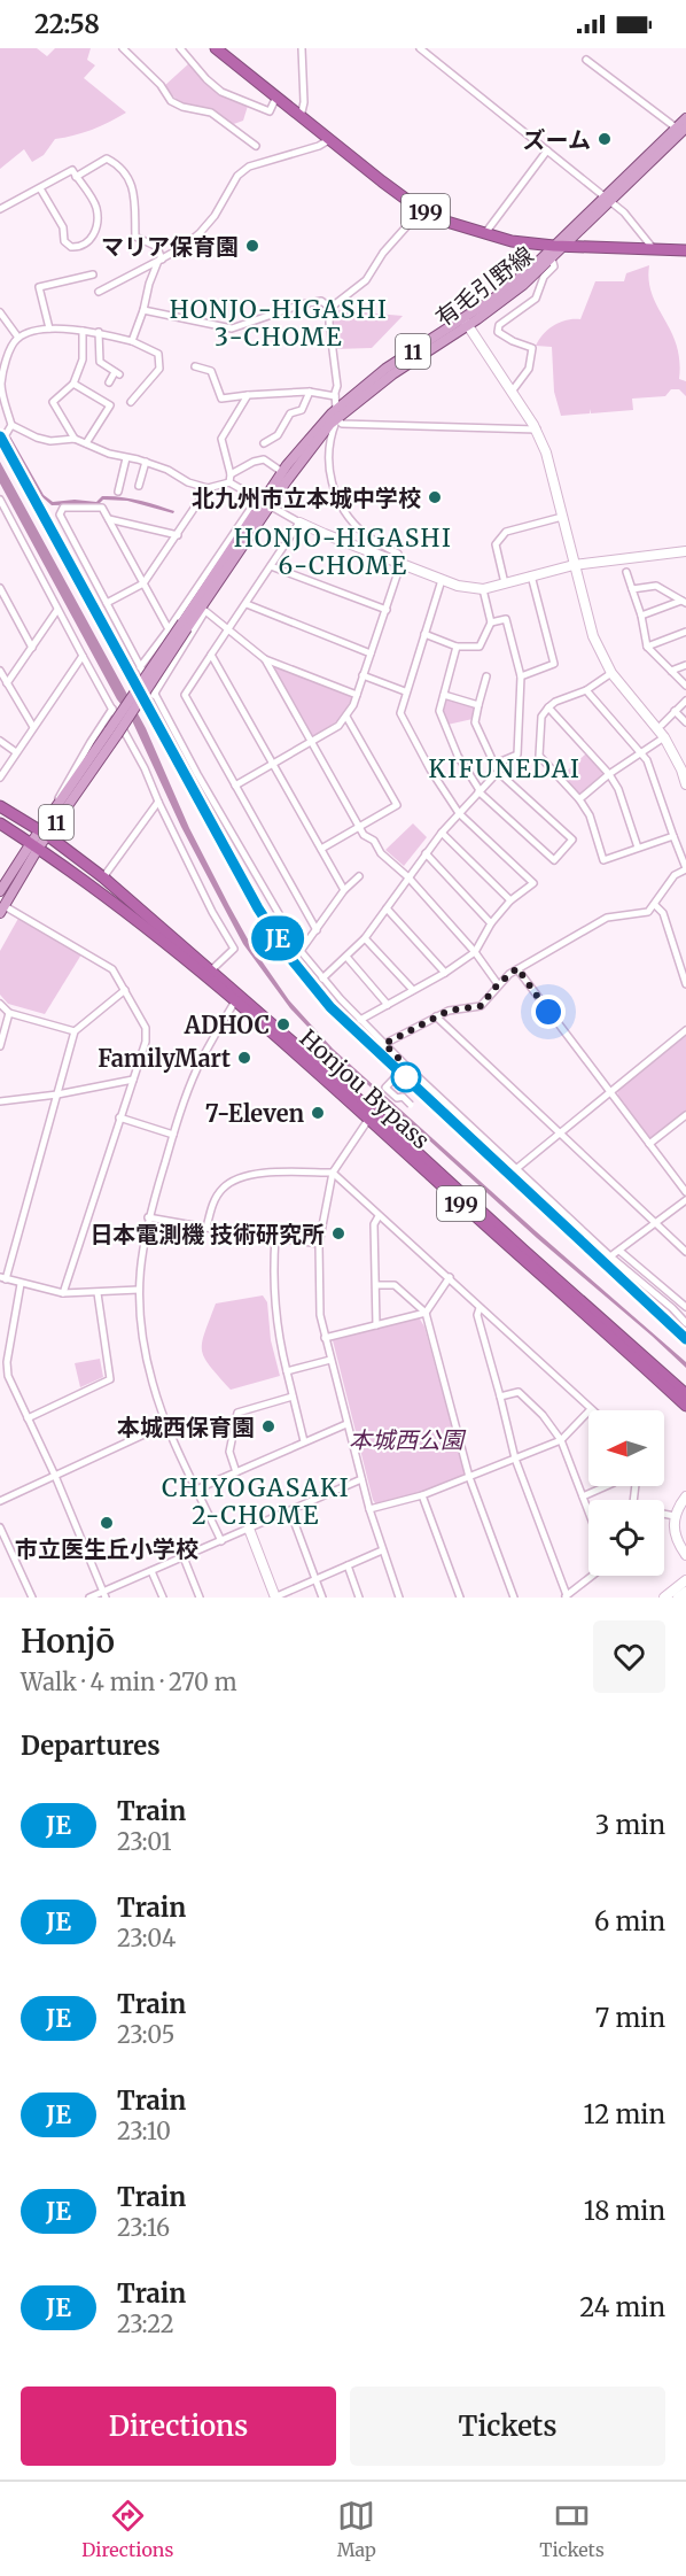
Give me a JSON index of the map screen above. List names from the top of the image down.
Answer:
{
  "streets": {
    "highway": ["199", "Honjou Bypass"],
    "main road": ["有毛引野線", "11"]
  },
  "crossings": [
    ["199", "有毛引野線"],
    ["有毛引野線", "Honjou Bypass"]
  ],
  "districts": [
    "HONJO-HIGASHI 3-CHOME",
    "HONJO-HIGASHI 6-CHOME",
    "KIFUNEDAI",
    "CHIYOGASAKI 2-CHOME"
  ],
  "parks": ["本城西公園"],
  "places": [
    "ズーム",
    "マリア保育園",
    "北九州市立本城中学校",
    "ADHOC",
    "FamilyMart",
    "7-Eleven",
    "日本電測機 技術研究所",
    "本城西保育園",
    "市立医生丘小学校"
  ],
  "north": "left",
  "page": {
    "status": "22:58",
    "on_map": "JE",
    "heading": [
      ["Honjō", "Walk · 4 min · 270 m"],
      "Departures"
    ],
    "list": [
      {
        "mark": "JE",
        "name": "Train",
        "note": "23:01",
        "value": "3 min"
      },
      {
        "mark": "JE",
        "name": "Train",
        "note": "23:04",
        "value": "6 min"
      },
      {
        "mark": "JE",
        "name": "Train",
        "note": "23:05",
        "value": "7 min"
      },
      {
        "mark": "JE",
        "name": "Train",
        "note": "23:10",
        "value": "12 min"
      },
      {
        "mark": "JE",
        "name": "Train",
        "note": "23:16",
        "value": "18 min"
      },
      {
        "mark": "JE",
        "name": "Train",
        "note": "23:22",
        "value": "24 min"
      }
    ],
    "buttons": ["Directions", "Tickets"],
    "tabs": ["Directions", "Map", "Tickets"]
  }
}
